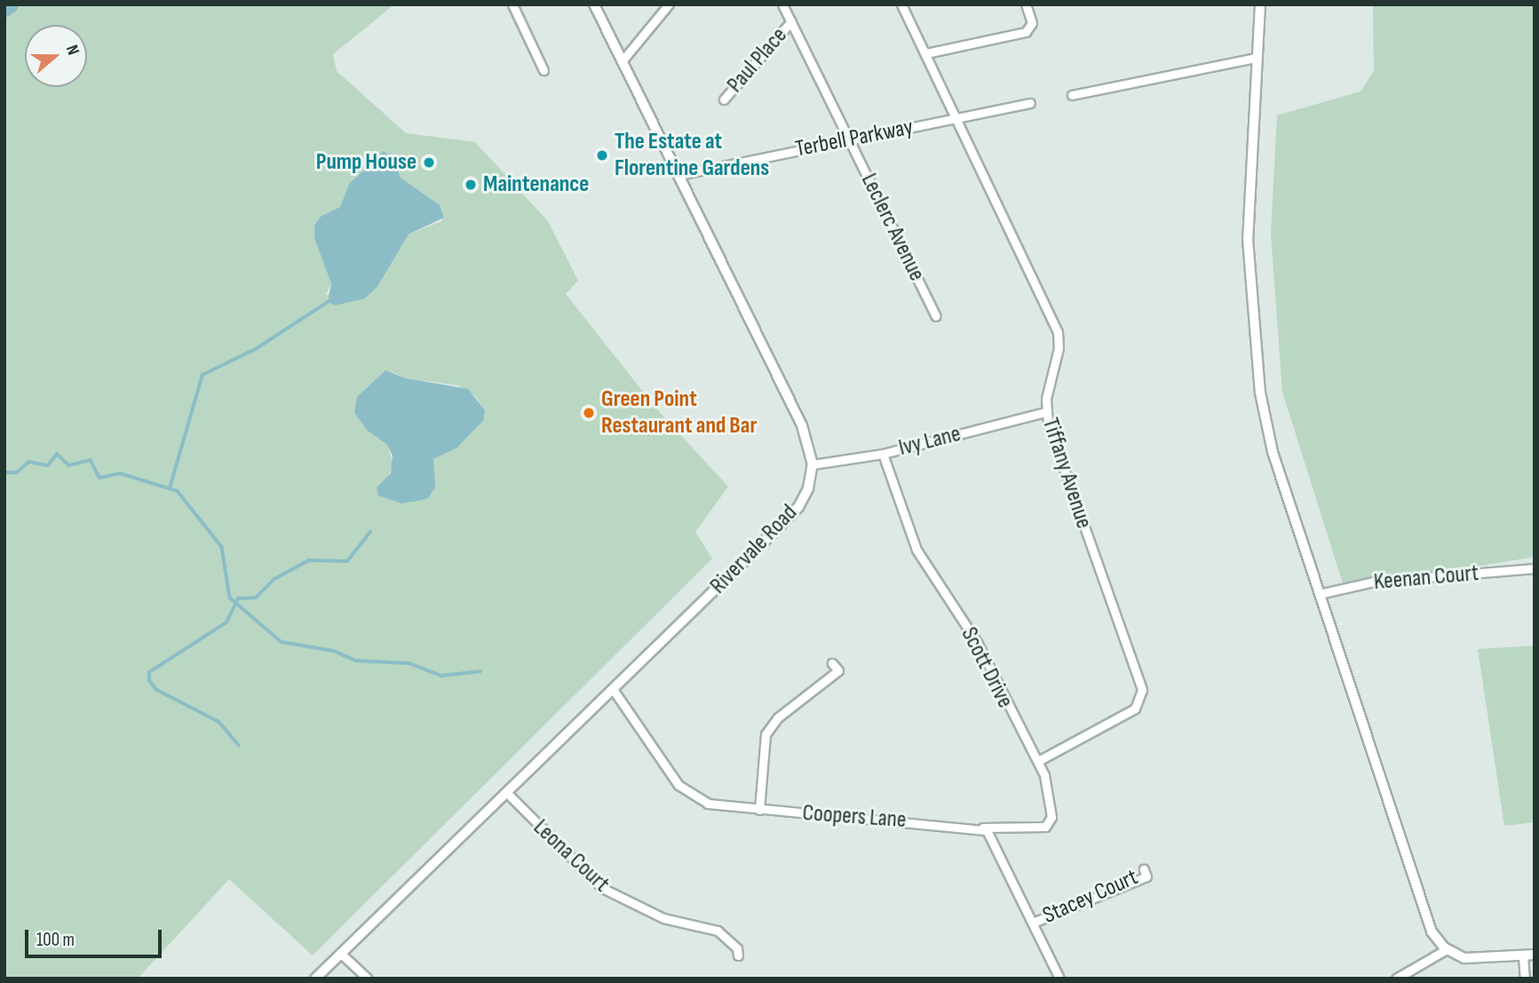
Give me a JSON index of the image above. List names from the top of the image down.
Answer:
{
  "streets": {
    "street": [
      "Paul Place",
      "Terbell Parkway",
      "Leclerc Avenue",
      "Ivy Lane",
      "Tiffany Avenue",
      "Rivervale Road",
      "Keenan Court",
      "Scott Drive",
      "Coopers Lane",
      "Leona Court",
      "Stacey Court"
    ]
  },
  "crossings": [
    ["Paul Place", "Leclerc Avenue"],
    ["Terbell Parkway", "Leclerc Avenue"],
    ["Terbell Parkway", "Tiffany Avenue"],
    ["Ivy Lane", "Tiffany Avenue"],
    ["Ivy Lane", "Rivervale Road"],
    ["Ivy Lane", "Scott Drive"],
    ["Tiffany Avenue", "Scott Drive"],
    ["Rivervale Road", "Coopers Lane"],
    ["Rivervale Road", "Leona Court"],
    ["Scott Drive", "Coopers Lane"]
  ],
  "places": [
    "The Estate at Florentine Gardens",
    "Pump House",
    "Maintenance",
    "Green Point Restaurant and Bar"
  ],
  "scale_bar": "100 m",
  "north": "right"
}
